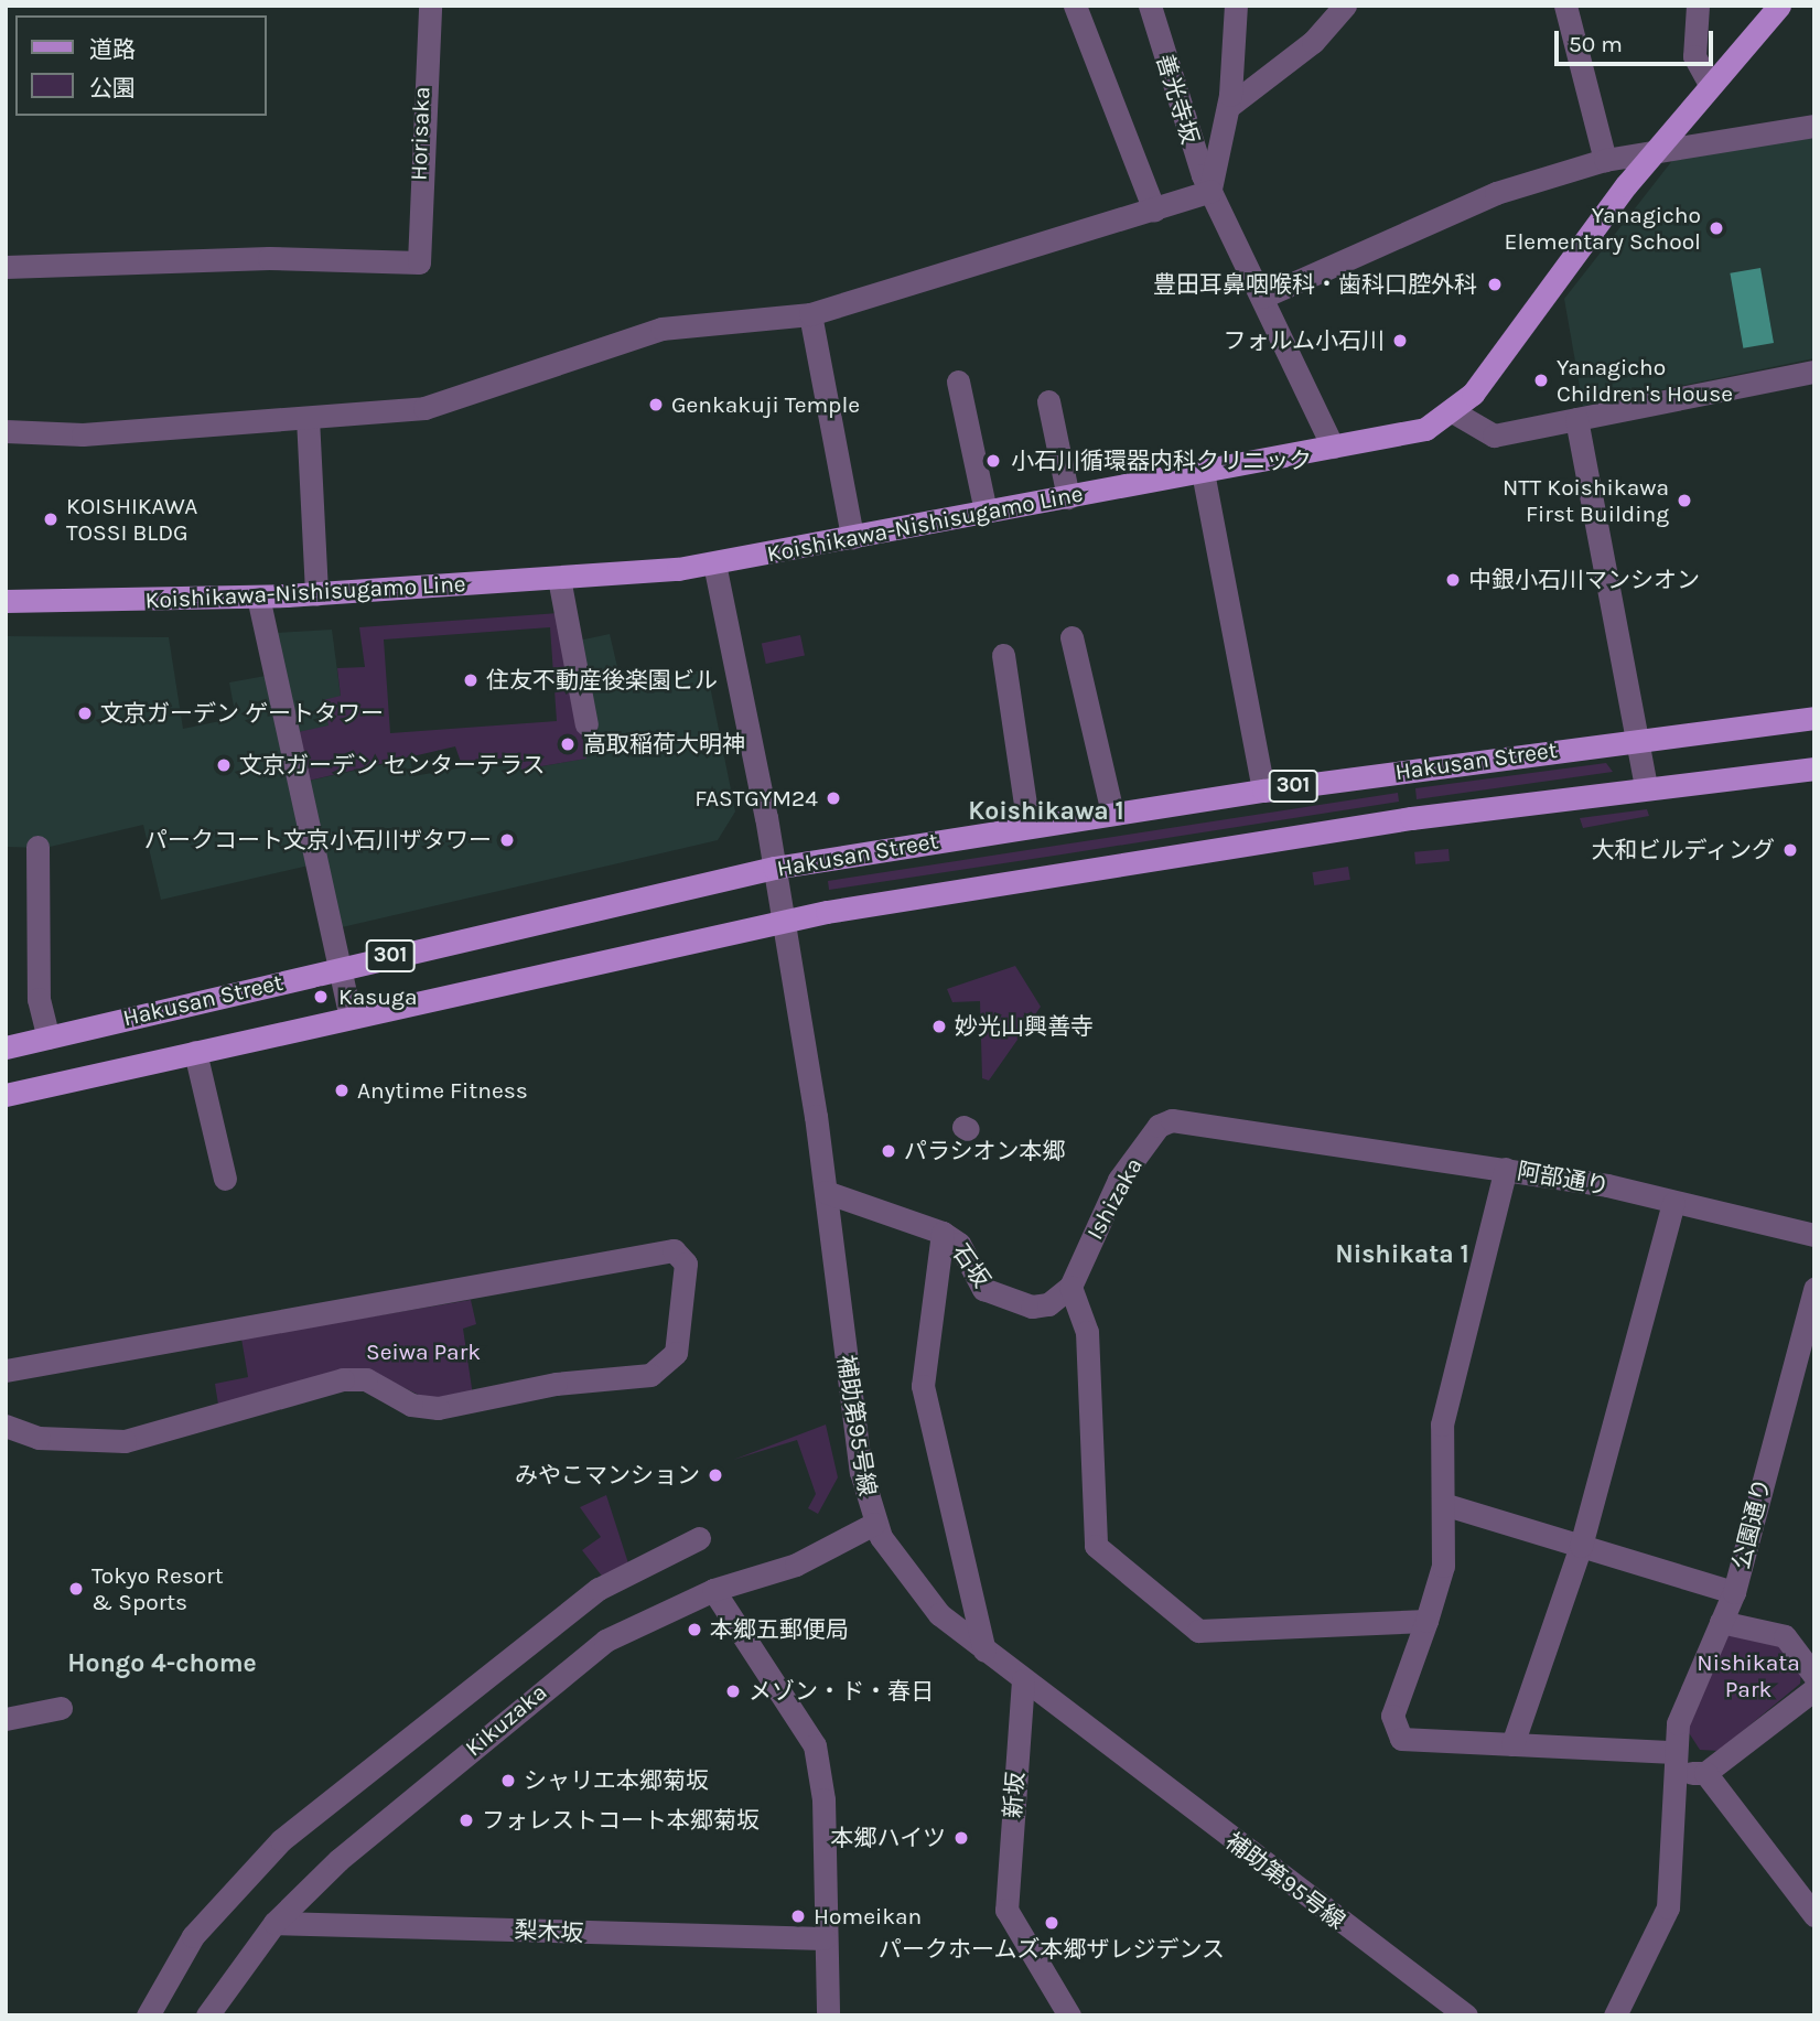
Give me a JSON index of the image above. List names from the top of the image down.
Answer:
{
  "streets": {
    "main road": ["Koishikawa-Nishisugamo Line", "Hakusan Street", "301"],
    "street": [
      "善光寺坂",
      "Horisaka",
      "阿部通り",
      "Ishizaka",
      "石坂",
      "補助第95号線",
      "公園通り",
      "Kikuzaka",
      "新坂",
      "梨木坂"
    ]
  },
  "crossings": [
    ["善光寺坂", "Koishikawa-Nishisugamo Line"],
    ["Koishikawa-Nishisugamo Line", "補助第95号線"],
    ["Hakusan Street", "補助第95号線"],
    ["阿部通り", "Ishizaka"],
    ["Ishizaka", "石坂"],
    ["石坂", "補助第95号線"],
    ["補助第95号線", "Kikuzaka"],
    ["補助第95号線", "新坂"],
    ["Kikuzaka", "梨木坂"]
  ],
  "districts": ["Koishikawa 1", "Nishikata 1", "Hongo 4-chome"],
  "parks": ["Seiwa Park", "Nishikata Park"],
  "places": [
    "Yanagicho Elementary School",
    "豊田耳鼻咽喉科・歯科口腔外科",
    "フォルム小石川",
    "Yanagicho Children's House",
    "Genkakuji Temple",
    "小石川循環器内科クリニック",
    "NTT Koishikawa First Building",
    "KOISHIKAWA TOSSI BLDG",
    "中銀小石川マンシオン",
    "住友不動産後楽園ビル",
    "文京ガーデン ゲートタワー",
    "高取稲荷大明神",
    "文京ガーデン センターテラス",
    "FASTGYM24",
    "パークコート文京小石川ザタワー",
    "大和ビルディング",
    "Kasuga",
    "妙光山興善寺",
    "Anytime Fitness",
    "パラシオン本郷",
    "みやこマンション",
    "Tokyo Resort & Sports",
    "本郷五郵便局",
    "メゾン・ド・春日",
    "シャリエ本郷菊坂",
    "フォレストコート本郷菊坂",
    "本郷ハイツ",
    "Homeikan",
    "パークホームズ本郷ザレジデンス"
  ],
  "legend": ["道路", "公園"],
  "scale_bar": "50 m"
}
